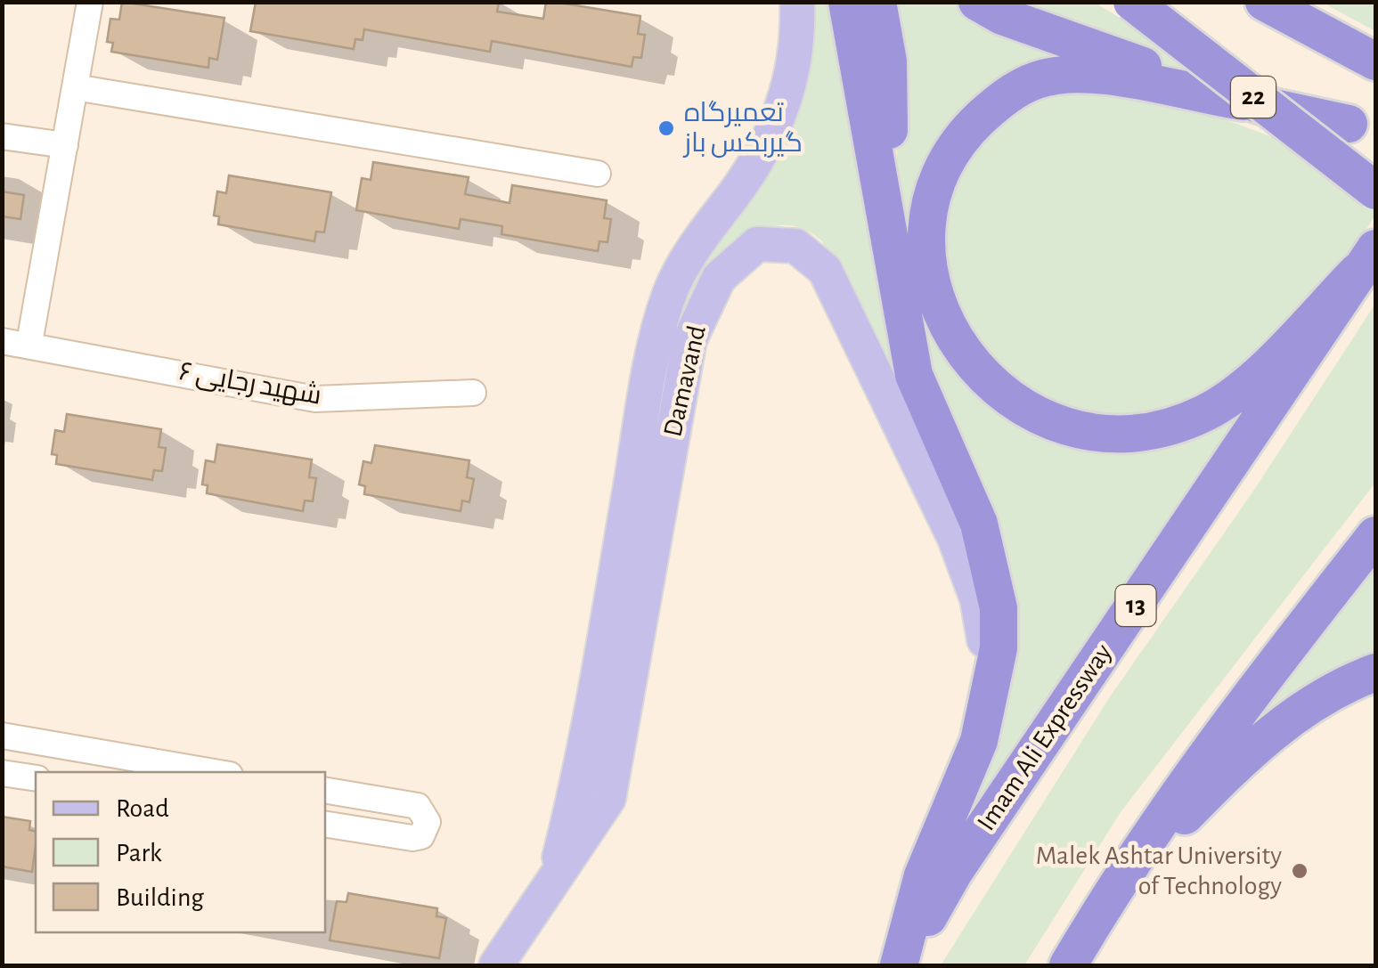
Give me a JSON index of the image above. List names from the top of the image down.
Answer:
{
  "streets": {
    "highway": ["22", "13", "Imam Ali Expressway"],
    "main road": ["Damavand"],
    "street": ["شهید رجایی ۶"]
  },
  "places": ["تعمیرگاه گیربکس باز", "Malek Ashtar University of Technology"],
  "legend": ["Road", "Park", "Building"]
}
